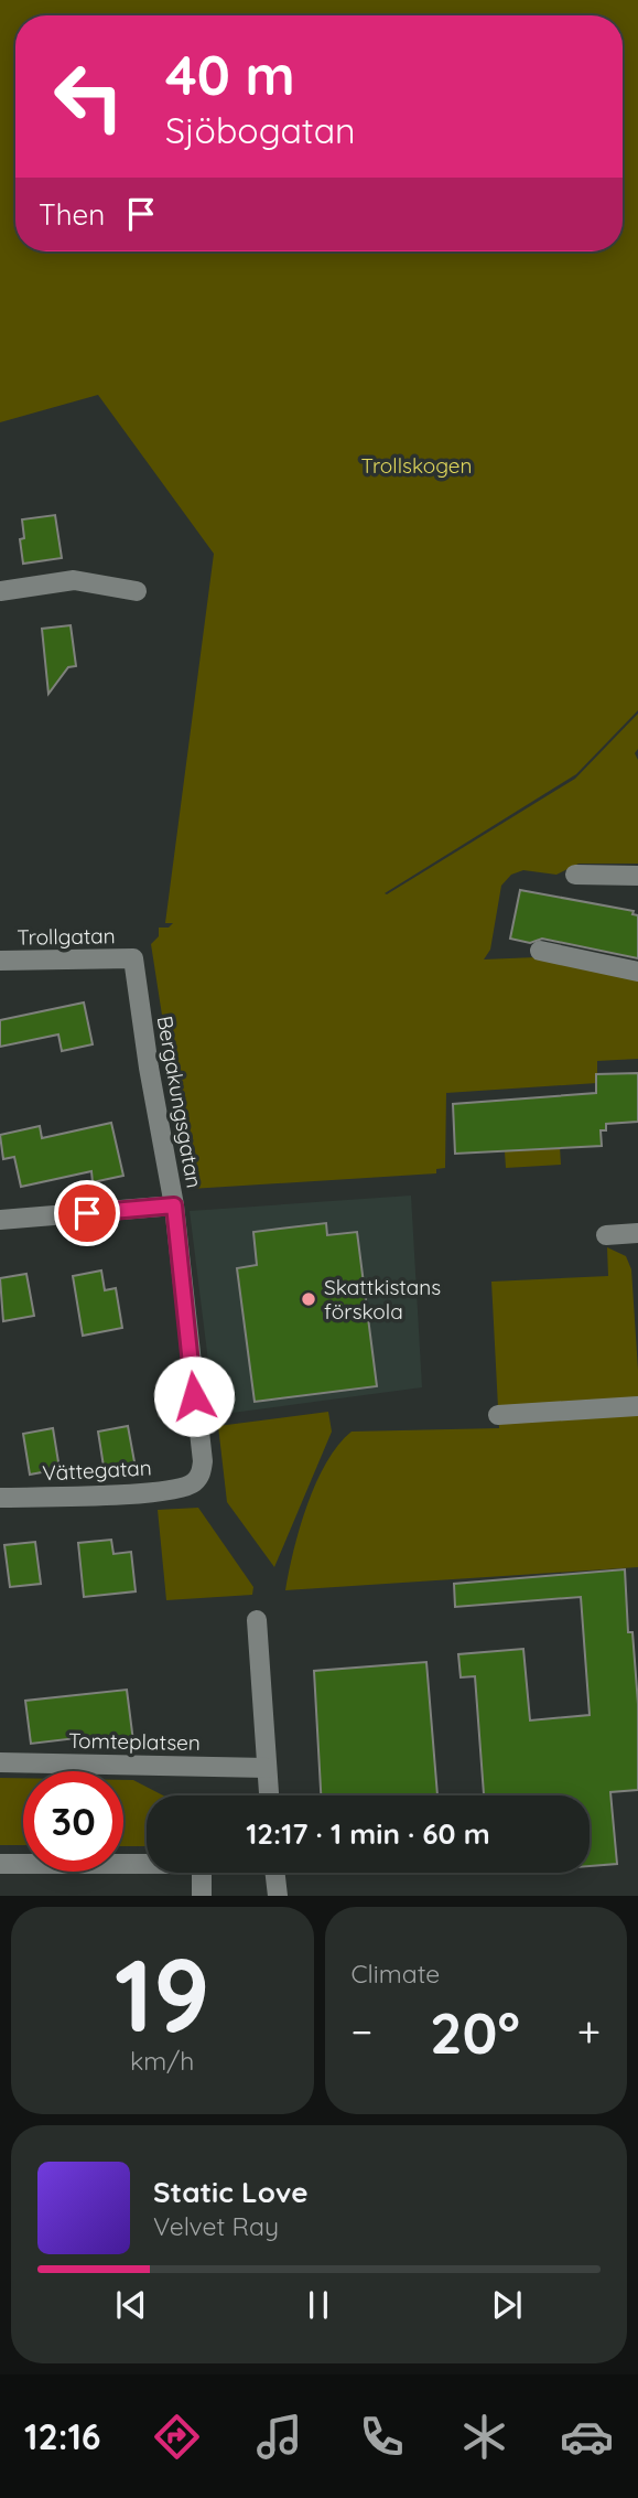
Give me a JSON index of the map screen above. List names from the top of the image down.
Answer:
{
  "streets": {
    "street": [
      "Trollgatan",
      "Bergakungsgatan",
      "Vättegatan",
      "Tomteplatsen"
    ]
  },
  "crossings": [
    ["Trollgatan", "Bergakungsgatan"],
    ["Bergakungsgatan", "Vättegatan"]
  ],
  "parks": ["Trollskogen"],
  "places": ["Skattkistans förskola"],
  "page": {
    "turn": ["40 m", "Sjöbogatan"],
    "then": "Then",
    "limit": "30",
    "trip": "12:17 · 1 min · 60 m",
    "tile": [
      ["19", "km/h"],
      "Climate"
    ],
    "heat": ["−", "20°", "+"],
    "song": ["Static Love", "Velvet Ray"],
    "tabs": "12:16"
  }
}
